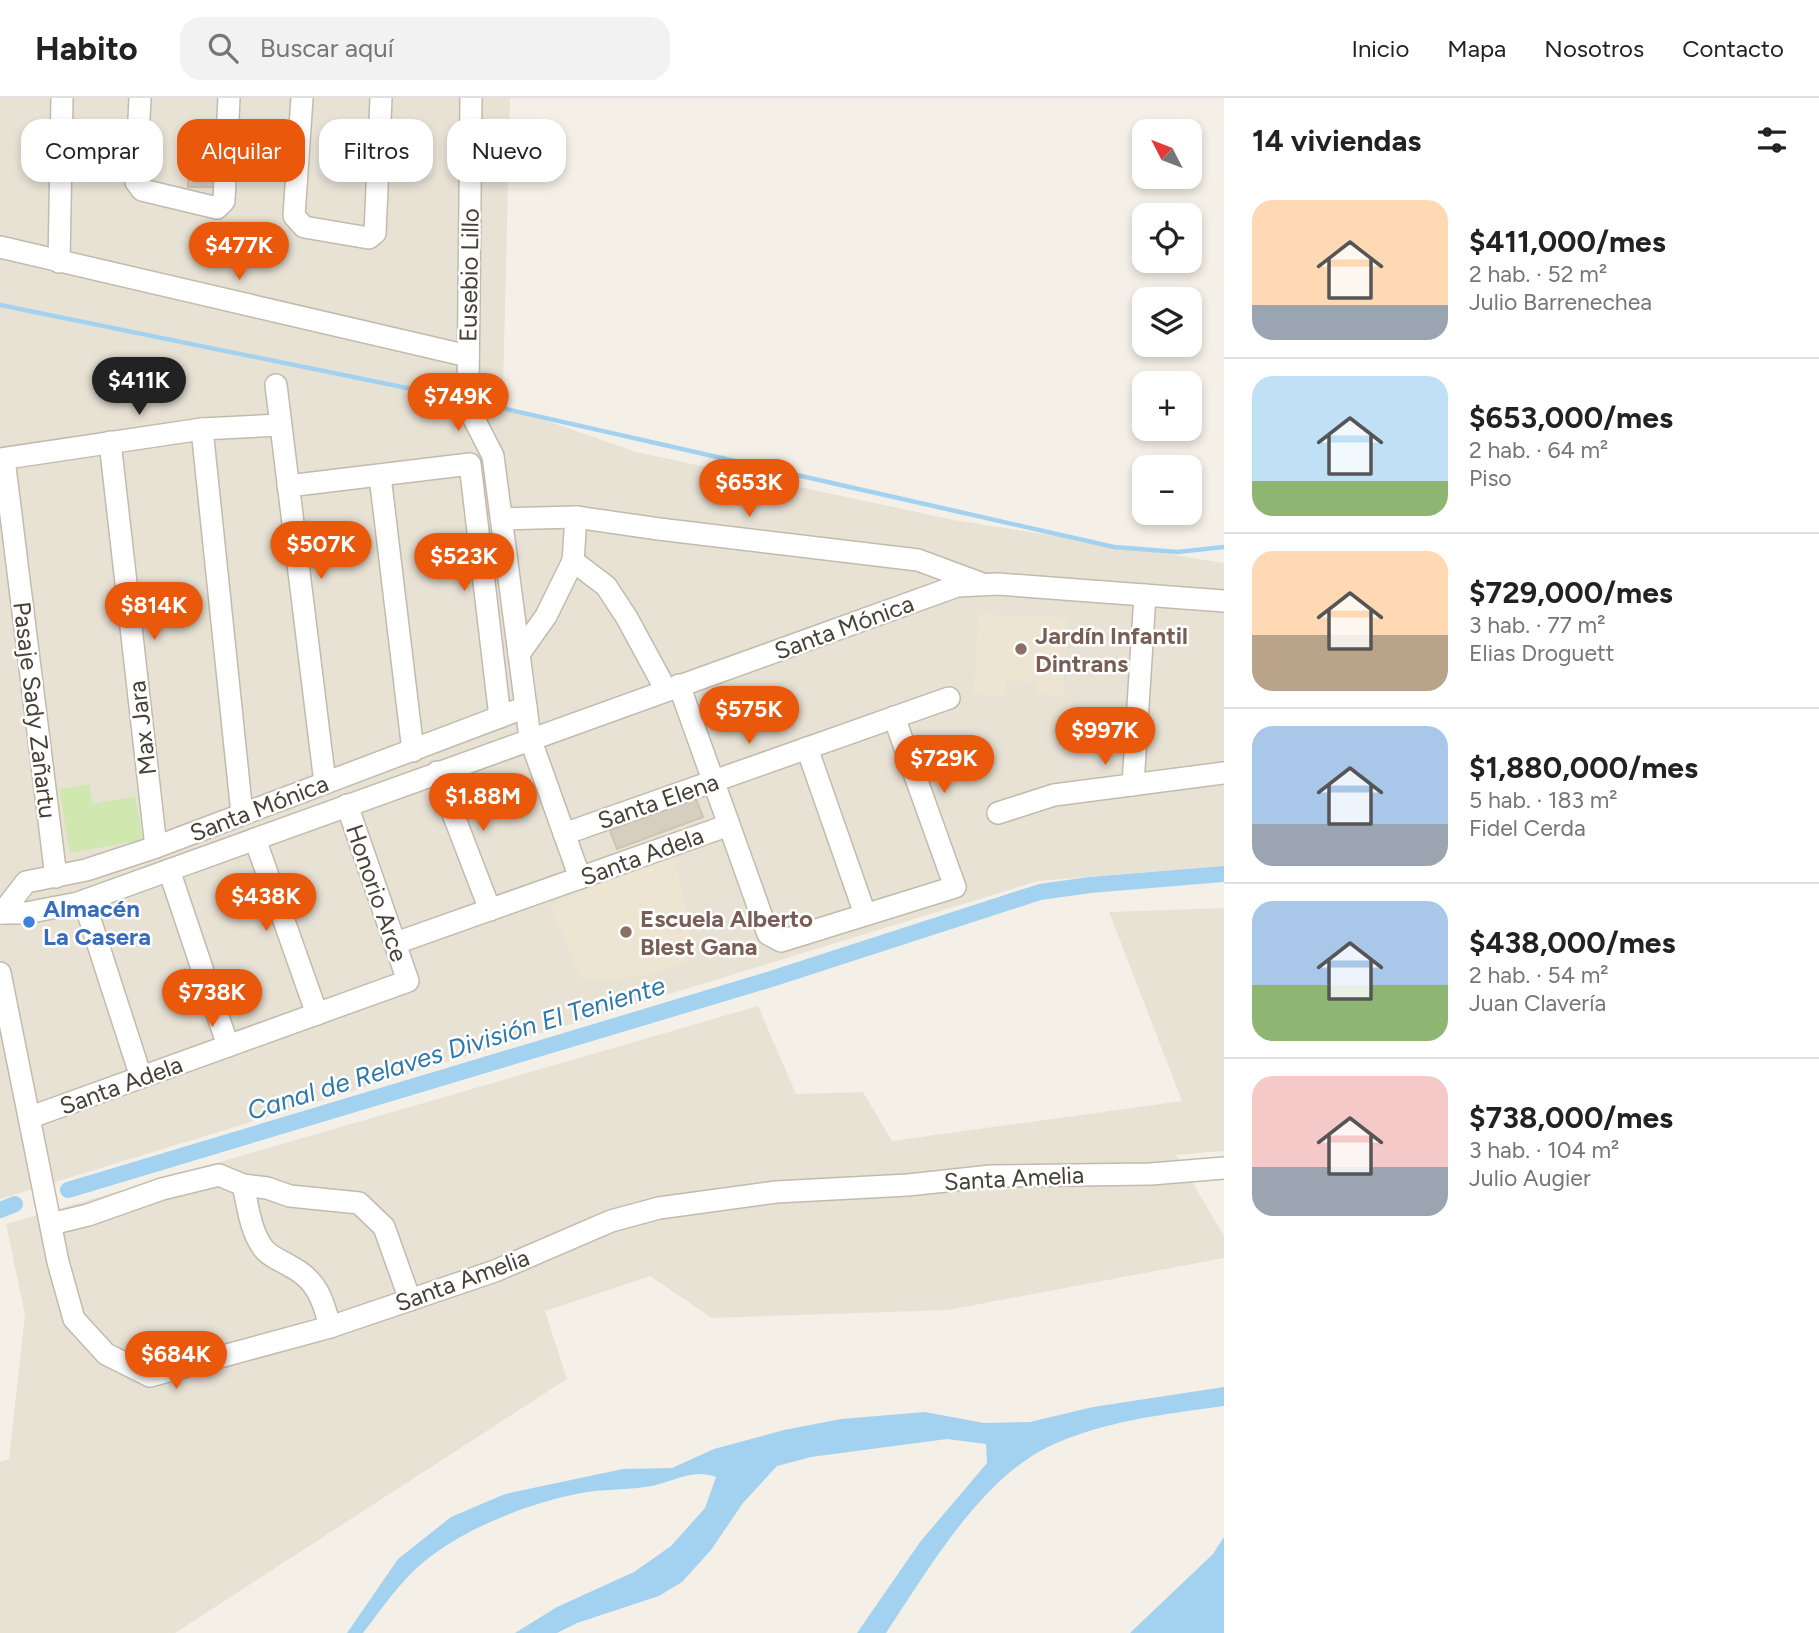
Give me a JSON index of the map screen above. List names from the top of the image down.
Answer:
{
  "streets": {
    "street": [
      "Eusebio Lillo",
      "Santa Mónica",
      "Pasaje Sady Zañartu",
      "Max Jara",
      "Santa Elena",
      "Santa Adela",
      "Honorio Arce",
      "Santa Amelia"
    ]
  },
  "crossings": [
    ["Eusebio Lillo", "Santa Mónica"],
    ["Eusebio Lillo", "Santa Elena"],
    ["Eusebio Lillo", "Santa Adela"],
    ["Santa Mónica", "Pasaje Sady Zañartu"],
    ["Santa Mónica", "Max Jara"],
    ["Santa Mónica", "Honorio Arce"],
    ["Santa Adela", "Honorio Arce"],
    ["Santa Adela", "Santa Amelia"]
  ],
  "water": ["Canal de Relaves División El Teniente"],
  "places": ["Jardín Infantil Dintrans", "Almacén La Casera", "Escuela Alberto Blest Gana"],
  "north": "top left",
  "page": {
    "header": "Habito",
    "search": "Buscar aquí",
    "nav": [
      "Inicio",
      "Mapa",
      "Nosotros",
      "Contacto"
    ],
    "heading": "14 viviendas",
    "map_buttons": ["+", "−"],
    "chip": [
      "Comprar",
      "Alquilar",
      "Filtros",
      "Nuevo"
    ],
    "list": [
      {
        "name": "$411,000/mes",
        "note": "2 hab. · 52 m² · Julio Barrenechea"
      },
      {
        "name": "$653,000/mes",
        "note": "2 hab. · 64 m² · Piso"
      },
      {
        "name": "$729,000/mes",
        "note": "3 hab. · 77 m² · Elias Droguett"
      },
      {
        "name": "$1,880,000/mes",
        "note": "5 hab. · 183 m² · Fidel Cerda"
      },
      {
        "name": "$438,000/mes",
        "note": "2 hab. · 54 m² · Juan Clavería"
      },
      {
        "name": "$738,000/mes",
        "note": "3 hab. · 104 m² · Julio Augier"
      }
    ],
    "price": [
      "$477K",
      "$411K",
      "$749K",
      "$653K",
      "$507K",
      "$523K",
      "$814K",
      "$575K",
      "$997K",
      "$729K",
      "$1.88M",
      "$438K",
      "$738K",
      "$684K"
    ]
  }
}
